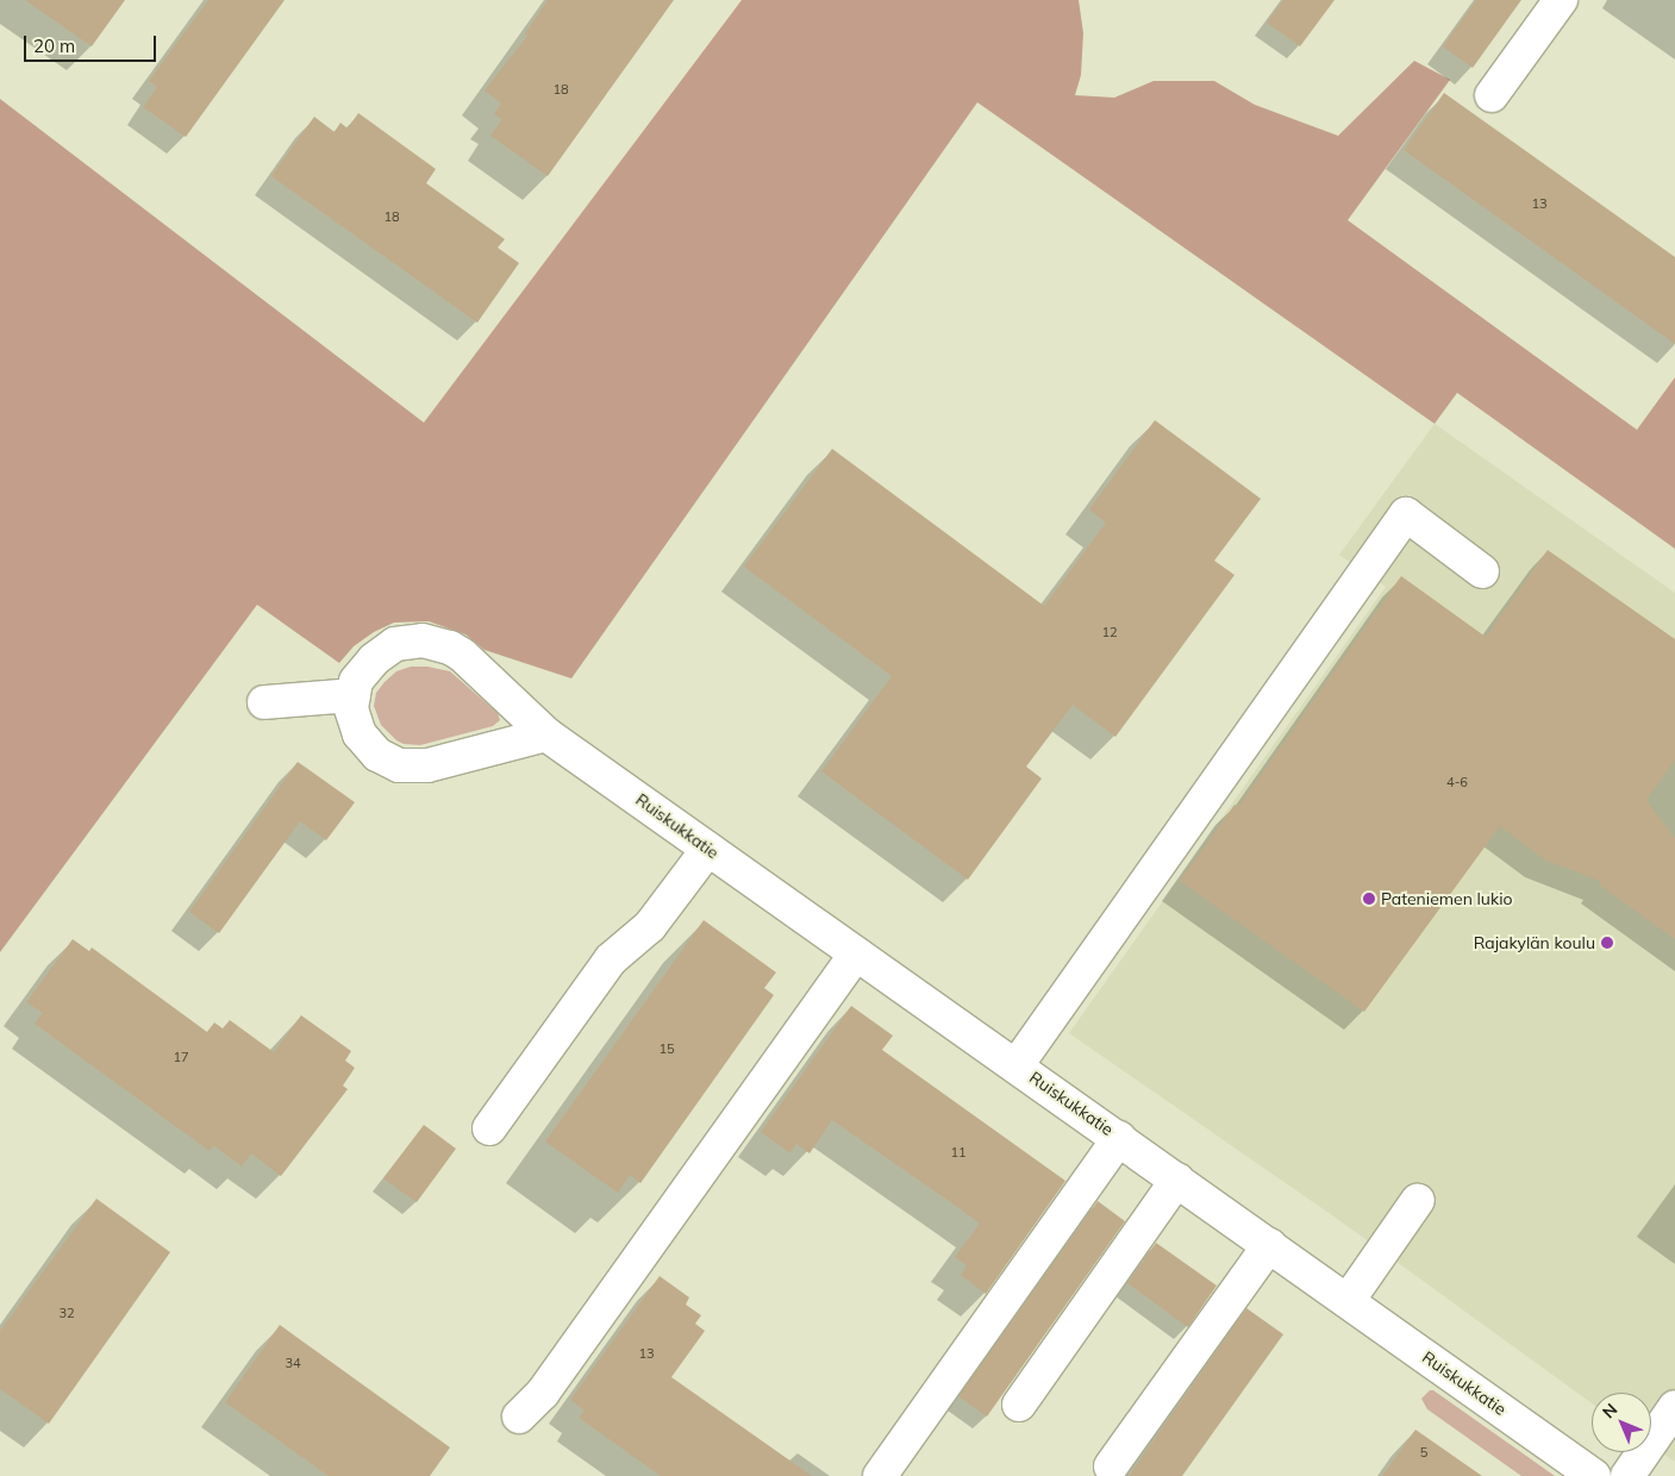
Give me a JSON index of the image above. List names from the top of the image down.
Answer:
{
  "streets": {
    "street": ["Ruiskukkatie"]
  },
  "places": ["Pateniemen lukio", "Rajakylän koulu"],
  "house_numbers": [
    "18",
    "13",
    "18",
    "12",
    "4-6",
    "15",
    "17",
    "11",
    "32",
    "13",
    "34",
    "5"
  ],
  "scale_bar": "20 m",
  "north": "top left"
}
